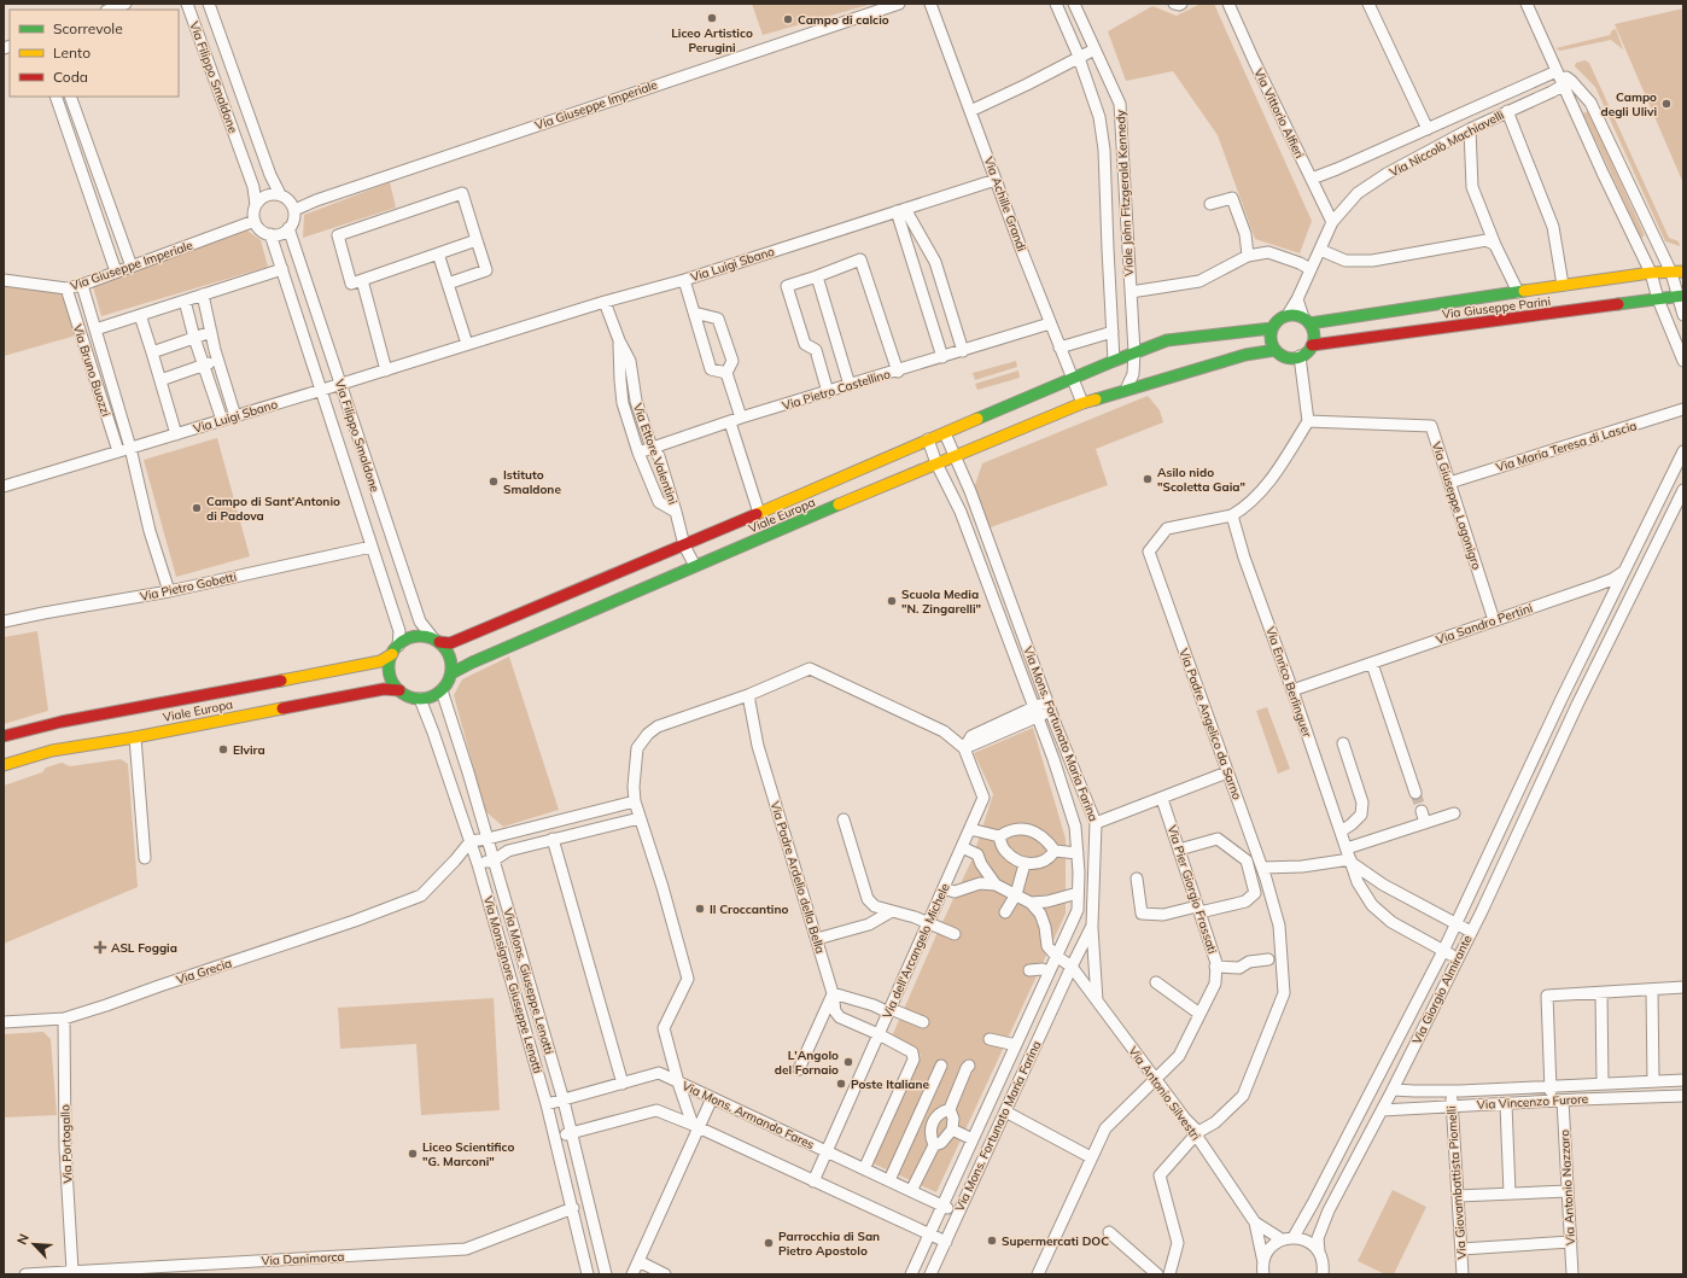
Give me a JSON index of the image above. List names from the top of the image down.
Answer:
{
  "streets": {
    "street": [
      "Via Filippo Smaldone",
      "Via Giuseppe Imperiale",
      "Via Vittorio Alfieri",
      "Via Niccolò Machiavelli",
      "Viale John Fitzgerald Kennedy",
      "Via Achille Grandi",
      "Via Luigi Sbano",
      "Via Giuseppe Parini",
      "Via Bruno Buozzi",
      "Via Pietro Castellino",
      "Via Maria Teresa di Lascia",
      "Via Ettore Valentini",
      "Via Giuseppe Lagonigro",
      "Viale Europa",
      "Via Pietro Gobetti",
      "Via Sandro Pertini",
      "Via Enrico Berlinguer",
      "Via Padre Angelico da Sarno",
      "Via Mons. Fortunato Maria Farina",
      "Via Padre Ardelio della Bella",
      "Via Pier Giorgio Frassati",
      "Via dell'Arcangelo Michele",
      "Via Grecia",
      "Via Mons. Giuseppe Lenotti",
      "Via Monsignore Giuseppe Lenotti",
      "Via Giorgio Almirante",
      "Via Antonio Silvestri",
      "Via Vincenzo Furore",
      "Via Mons. Armando Fares",
      "Via Portogallo",
      "Via Giovambattista Piomelli",
      "Via Antonio Nazzaro",
      "Via Danimarca"
    ]
  },
  "crossings": [
    ["Via Filippo Smaldone", "Via Giuseppe Imperiale"],
    ["Via Filippo Smaldone", "Via Luigi Sbano"],
    ["Via Filippo Smaldone", "Viale Europa"],
    ["Via Filippo Smaldone", "Via Pietro Gobetti"],
    ["Via Filippo Smaldone", "Via Mons. Giuseppe Lenotti"],
    ["Via Filippo Smaldone", "Via Monsignore Giuseppe Lenotti"],
    ["Via Giuseppe Imperiale", "Via Bruno Buozzi"],
    ["Via Vittorio Alfieri", "Via Niccolò Machiavelli"],
    ["Via Niccolò Machiavelli", "Via Giuseppe Parini"],
    ["Viale John Fitzgerald Kennedy", "Viale Europa"],
    ["Via Achille Grandi", "Via Luigi Sbano"],
    ["Via Achille Grandi", "Via Pietro Castellino"],
    ["Via Achille Grandi", "Viale Europa"],
    ["Via Luigi Sbano", "Via Bruno Buozzi"],
    ["Via Luigi Sbano", "Via Ettore Valentini"],
    ["Via Bruno Buozzi", "Via Pietro Gobetti"],
    ["Via Pietro Castellino", "Via Ettore Valentini"],
    ["Via Maria Teresa di Lascia", "Via Giuseppe Lagonigro"],
    ["Via Ettore Valentini", "Viale Europa"],
    ["Via Giuseppe Lagonigro", "Via Sandro Pertini"],
    ["Via Giuseppe Lagonigro", "Via Padre Angelico da Sarno"],
    ["Viale Europa", "Via Mons. Fortunato Maria Farina"],
    ["Viale Europa", "Via Mons. Giuseppe Lenotti"],
    ["Viale Europa", "Via Monsignore Giuseppe Lenotti"],
    ["Via Sandro Pertini", "Via Enrico Berlinguer"],
    ["Via Enrico Berlinguer", "Via Padre Angelico da Sarno"],
    ["Via Enrico Berlinguer", "Via Giorgio Almirante"],
    ["Via Padre Angelico da Sarno", "Via Antonio Silvestri"],
    ["Via Mons. Fortunato Maria Farina", "Via Antonio Silvestri"],
    ["Via Mons. Fortunato Maria Farina", "Via Mons. Armando Fares"],
    ["Via Padre Ardelio della Bella", "Via dell'Arcangelo Michele"],
    ["Via Padre Ardelio della Bella", "Via Mons. Armando Fares"],
    ["Via Pier Giorgio Frassati", "Via Antonio Silvestri"],
    ["Via dell'Arcangelo Michele", "Via Mons. Armando Fares"],
    ["Via Grecia", "Via Monsignore Giuseppe Lenotti"],
    ["Via Grecia", "Via Portogallo"],
    ["Via Mons. Giuseppe Lenotti", "Via Monsignore Giuseppe Lenotti"],
    ["Via Mons. Giuseppe Lenotti", "Via Mons. Armando Fares"],
    ["Via Monsignore Giuseppe Lenotti", "Via Mons. Armando Fares"],
    ["Via Monsignore Giuseppe Lenotti", "Via Danimarca"],
    ["Via Giorgio Almirante", "Via Vincenzo Furore"],
    ["Via Vincenzo Furore", "Via Giovambattista Piomelli"],
    ["Via Vincenzo Furore", "Via Antonio Nazzaro"],
    ["Via Portogallo", "Via Danimarca"]
  ],
  "places": {
    "other": [
      "Liceo Artistico Perugini",
      "Campo di calcio",
      "Campo degli Ulivi",
      "Asilo nido \"Scoletta Gaia\"",
      "Istituto Smaldone",
      "Campo di Sant'Antonio di Padova",
      "Scuola Media \"N. Zingarelli\"",
      "Elvira",
      "Il Croccantino",
      "L'Angolo del Fornaio",
      "Poste Italiane",
      "Liceo Scientifico \"G. Marconi\"",
      "Supermercati DOC",
      "Parrocchia di San Pietro Apostolo"
    ],
    "health": ["ASL Foggia"]
  },
  "legend": ["Scorrevole", "Lento", "Coda"],
  "north": "top left"
}
